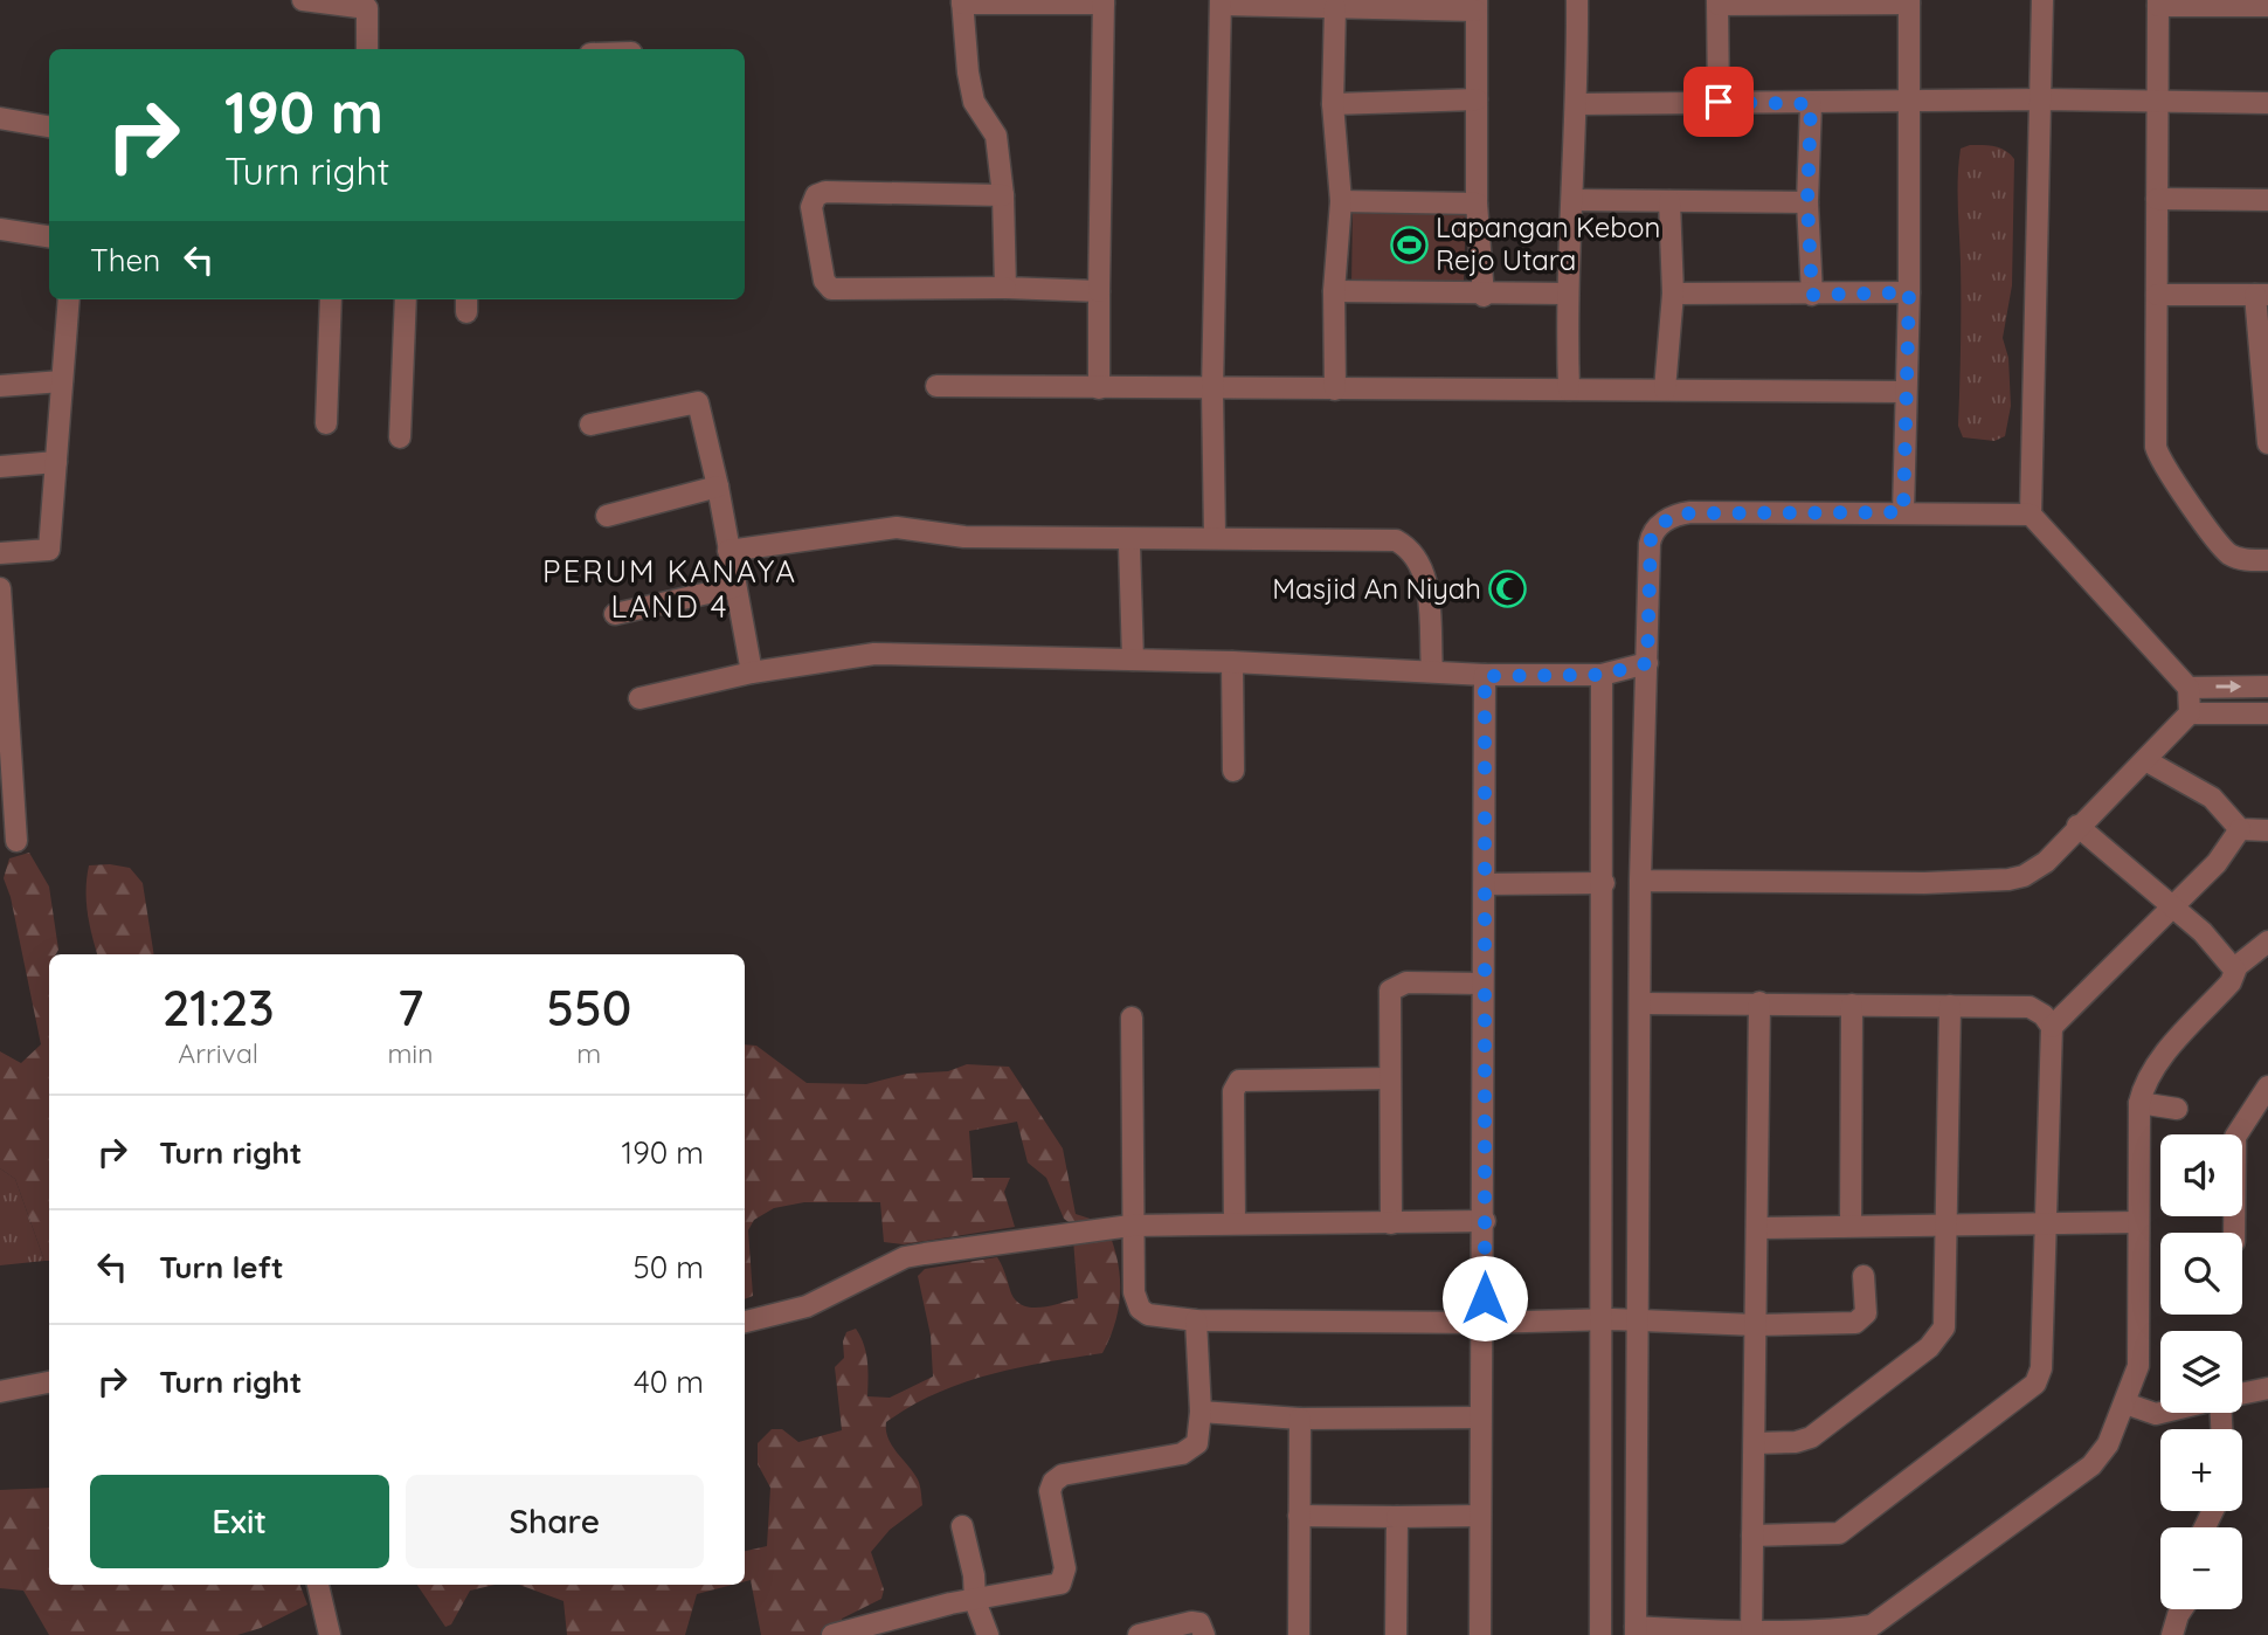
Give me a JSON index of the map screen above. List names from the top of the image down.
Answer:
{
  "districts": ["PERUM KANAYA LAND 4"],
  "places": {
    "sports": ["Lapangan Kebon Rejo Utara"],
    "mosque": ["Masjid An Niyah"]
  },
  "page": {
    "turn": ["190 m", "Turn right"],
    "then": "Then",
    "eta": [
      "21:23",
      "Arrival",
      "7",
      "min",
      "550",
      "m"
    ],
    "list": [
      {
        "name": "Turn right",
        "value": "190 m"
      },
      {
        "name": "Turn left",
        "value": "50 m"
      },
      {
        "name": "Turn right",
        "value": "40 m"
      }
    ],
    "map_buttons": ["+", "−"],
    "buttons": ["Exit", "Share"]
  }
}
